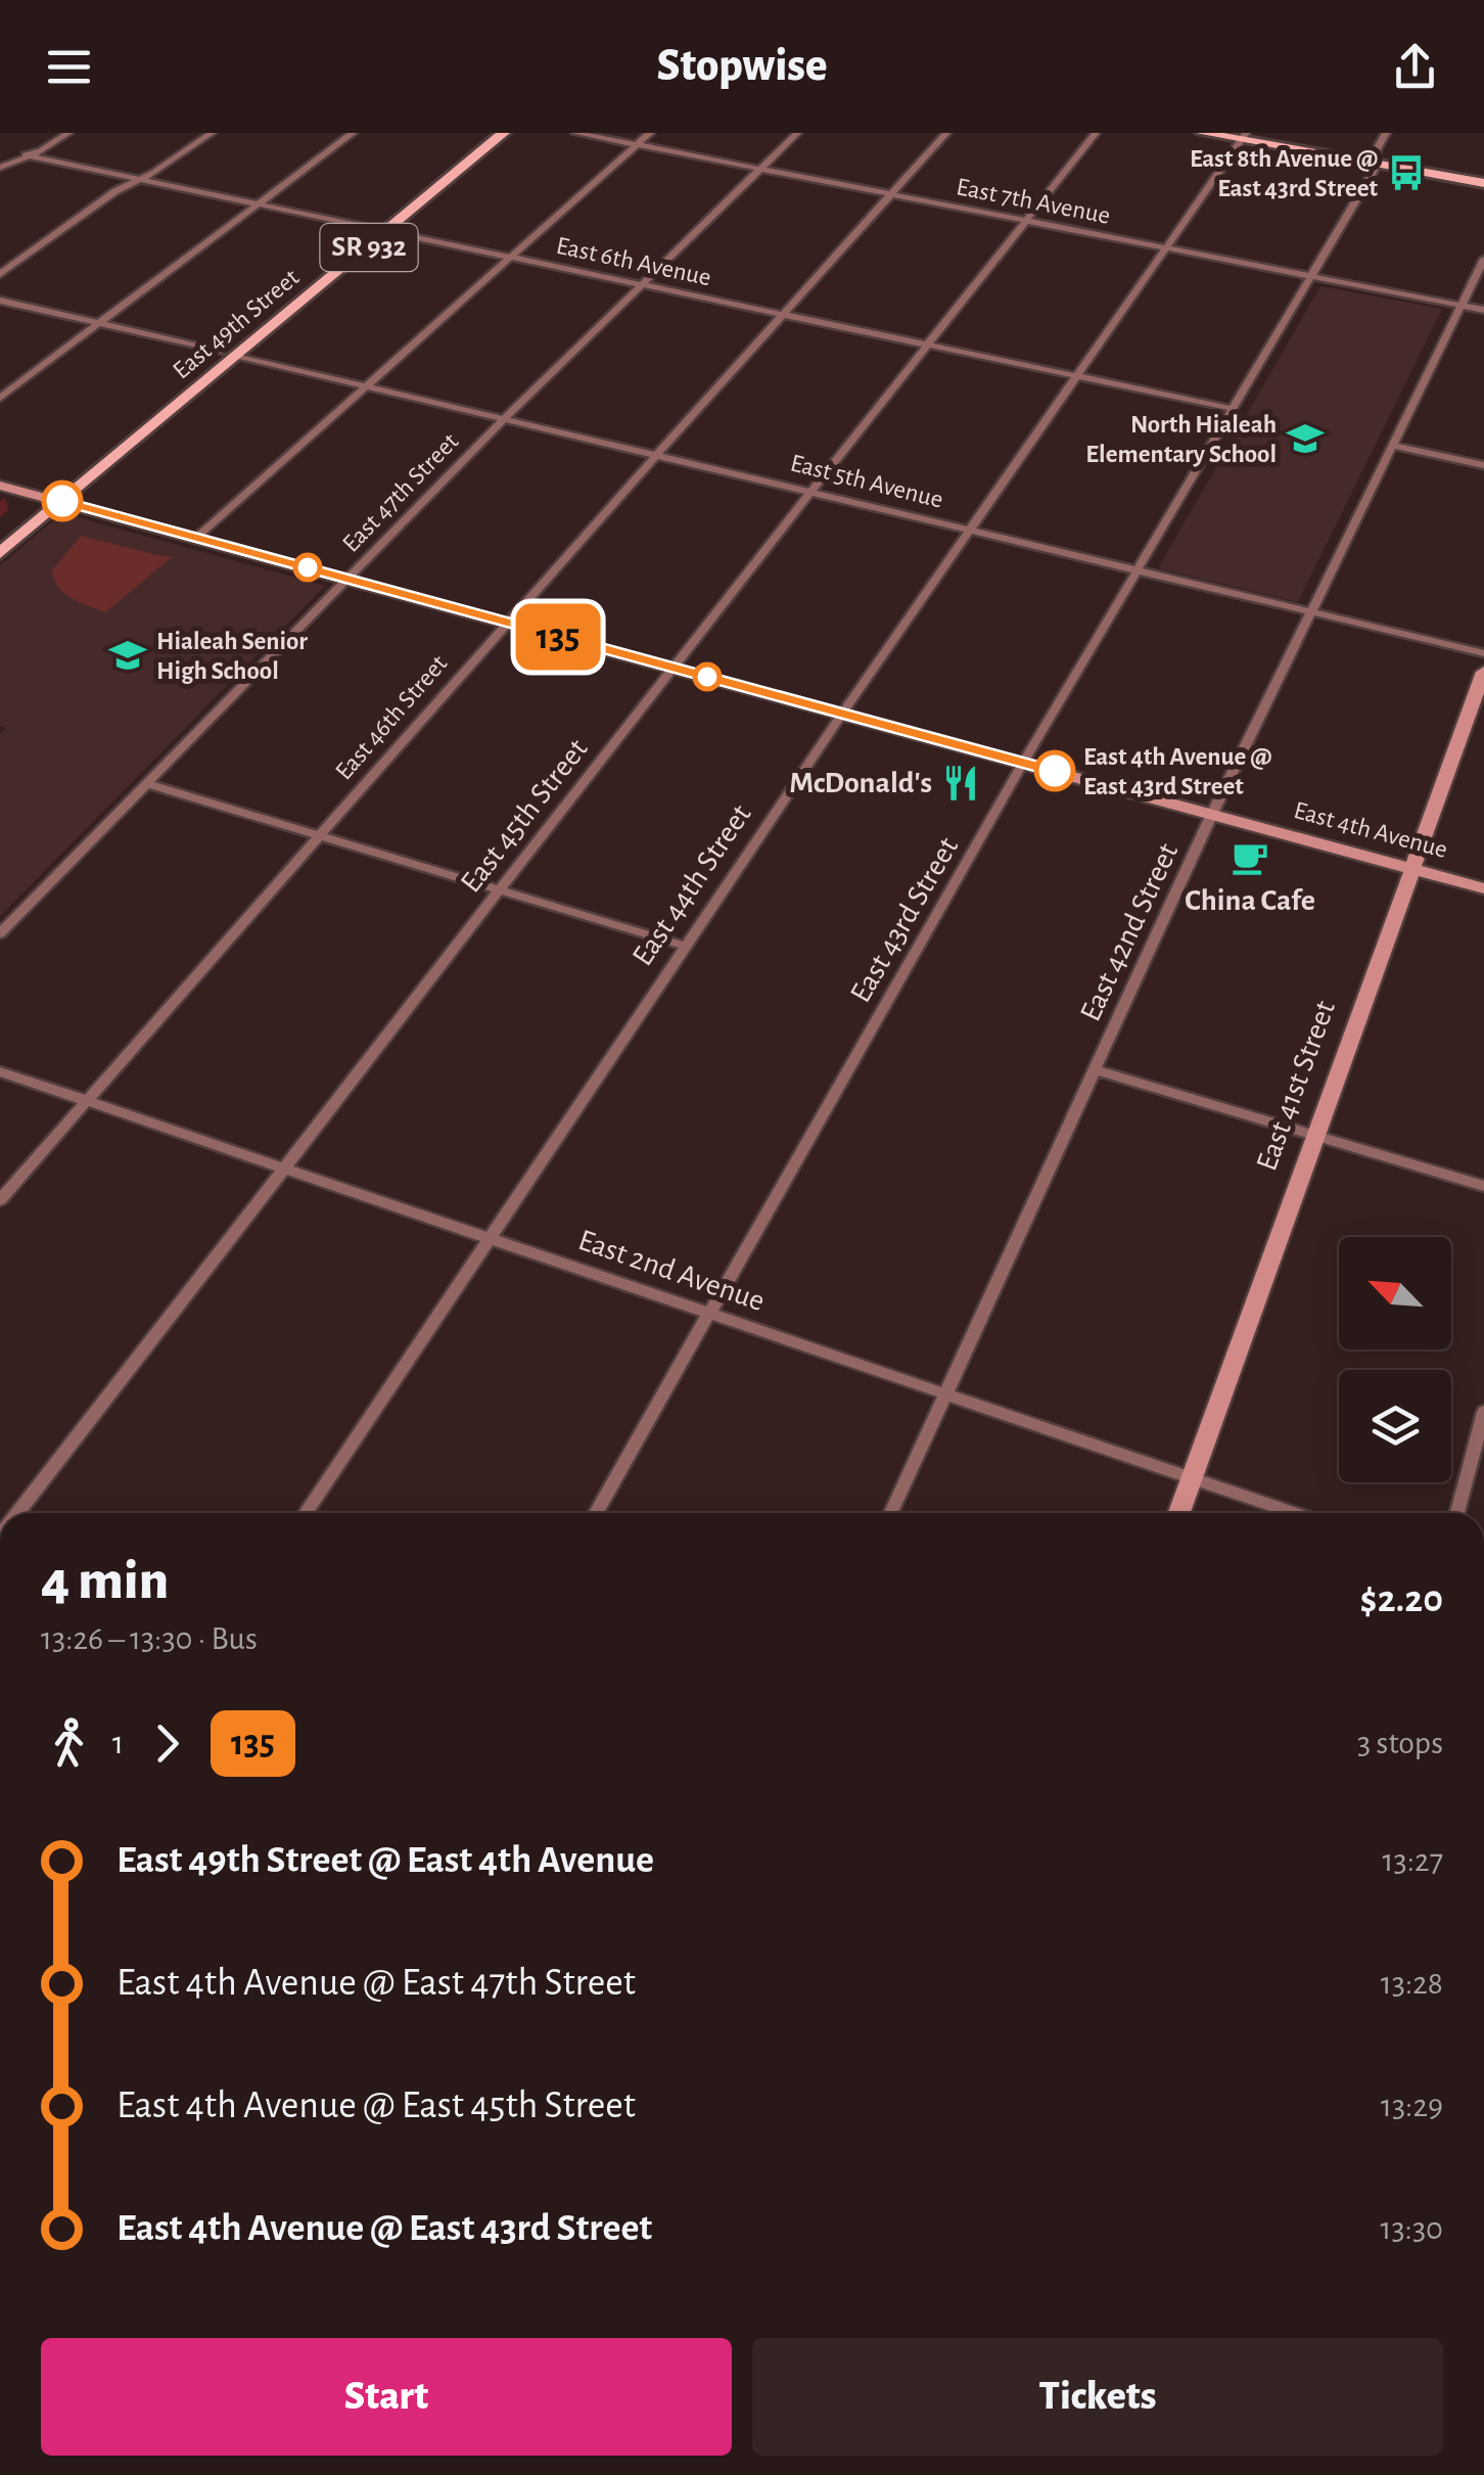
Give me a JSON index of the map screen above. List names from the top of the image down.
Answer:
{
  "streets": {
    "main road": [
      "SR 932",
      "East 49th Street",
      "East 4th Avenue",
      "East 41st Street"
    ],
    "street": [
      "East 7th Avenue",
      "East 6th Avenue",
      "East 5th Avenue",
      "East 47th Street",
      "East 46th Street",
      "East 45th Street",
      "East 44th Street",
      "East 43rd Street",
      "East 42nd Street",
      "East 2nd Avenue"
    ]
  },
  "crossings": [
    ["East 7th Avenue", "East 47th Street"],
    ["East 7th Avenue", "East 46th Street"],
    ["East 7th Avenue", "East 45th Street"],
    ["East 7th Avenue", "East 44th Street"],
    ["East 7th Avenue", "East 43rd Street"],
    ["East 7th Avenue", "East 42nd Street"],
    ["East 6th Avenue", "East 49th Street"],
    ["East 6th Avenue", "East 47th Street"],
    ["East 6th Avenue", "East 46th Street"],
    ["East 6th Avenue", "East 45th Street"],
    ["East 6th Avenue", "East 44th Street"],
    ["East 6th Avenue", "East 43rd Street"],
    ["East 49th Street", "East 5th Avenue"],
    ["East 49th Street", "East 4th Avenue"],
    ["East 5th Avenue", "East 47th Street"],
    ["East 5th Avenue", "East 46th Street"],
    ["East 5th Avenue", "East 45th Street"],
    ["East 5th Avenue", "East 44th Street"],
    ["East 5th Avenue", "East 43rd Street"],
    ["East 5th Avenue", "East 42nd Street"],
    ["East 47th Street", "East 4th Avenue"],
    ["East 46th Street", "East 4th Avenue"],
    ["East 46th Street", "East 2nd Avenue"],
    ["East 45th Street", "East 4th Avenue"],
    ["East 45th Street", "East 2nd Avenue"],
    ["East 4th Avenue", "East 44th Street"],
    ["East 4th Avenue", "East 43rd Street"],
    ["East 4th Avenue", "East 42nd Street"],
    ["East 4th Avenue", "East 41st Street"],
    ["East 44th Street", "East 2nd Avenue"],
    ["East 43rd Street", "East 2nd Avenue"],
    ["East 42nd Street", "East 2nd Avenue"],
    ["East 41st Street", "East 2nd Avenue"]
  ],
  "places": {
    "bus stop": ["East 8th Avenue @ East 43rd Street"],
    "school or university": ["North Hialeah Elementary School", "Hialeah Senior High School"],
    "other": ["East 4th Avenue @ East 43rd Street"],
    "restaurant": ["McDonald's"],
    "cafe": ["China Cafe"]
  },
  "lines": ["bus line 135"],
  "north": "top left",
  "page": {
    "header": "Stopwise",
    "on_map": "135",
    "heading": ["4 min", "13:26 – 13:30 · Bus", "$2.20"],
    "legs": ["1", "135", "3 stops"],
    "list": [
      {
        "name": "East 49th Street @ East 4th Avenue",
        "value": "13:27"
      },
      {
        "name": "East 4th Avenue @ East 47th Street",
        "value": "13:28"
      },
      {
        "name": "East 4th Avenue @ East 45th Street",
        "value": "13:29"
      },
      {
        "name": "East 4th Avenue @ East 43rd Street",
        "value": "13:30"
      }
    ],
    "buttons": ["Start", "Tickets"]
  }
}
